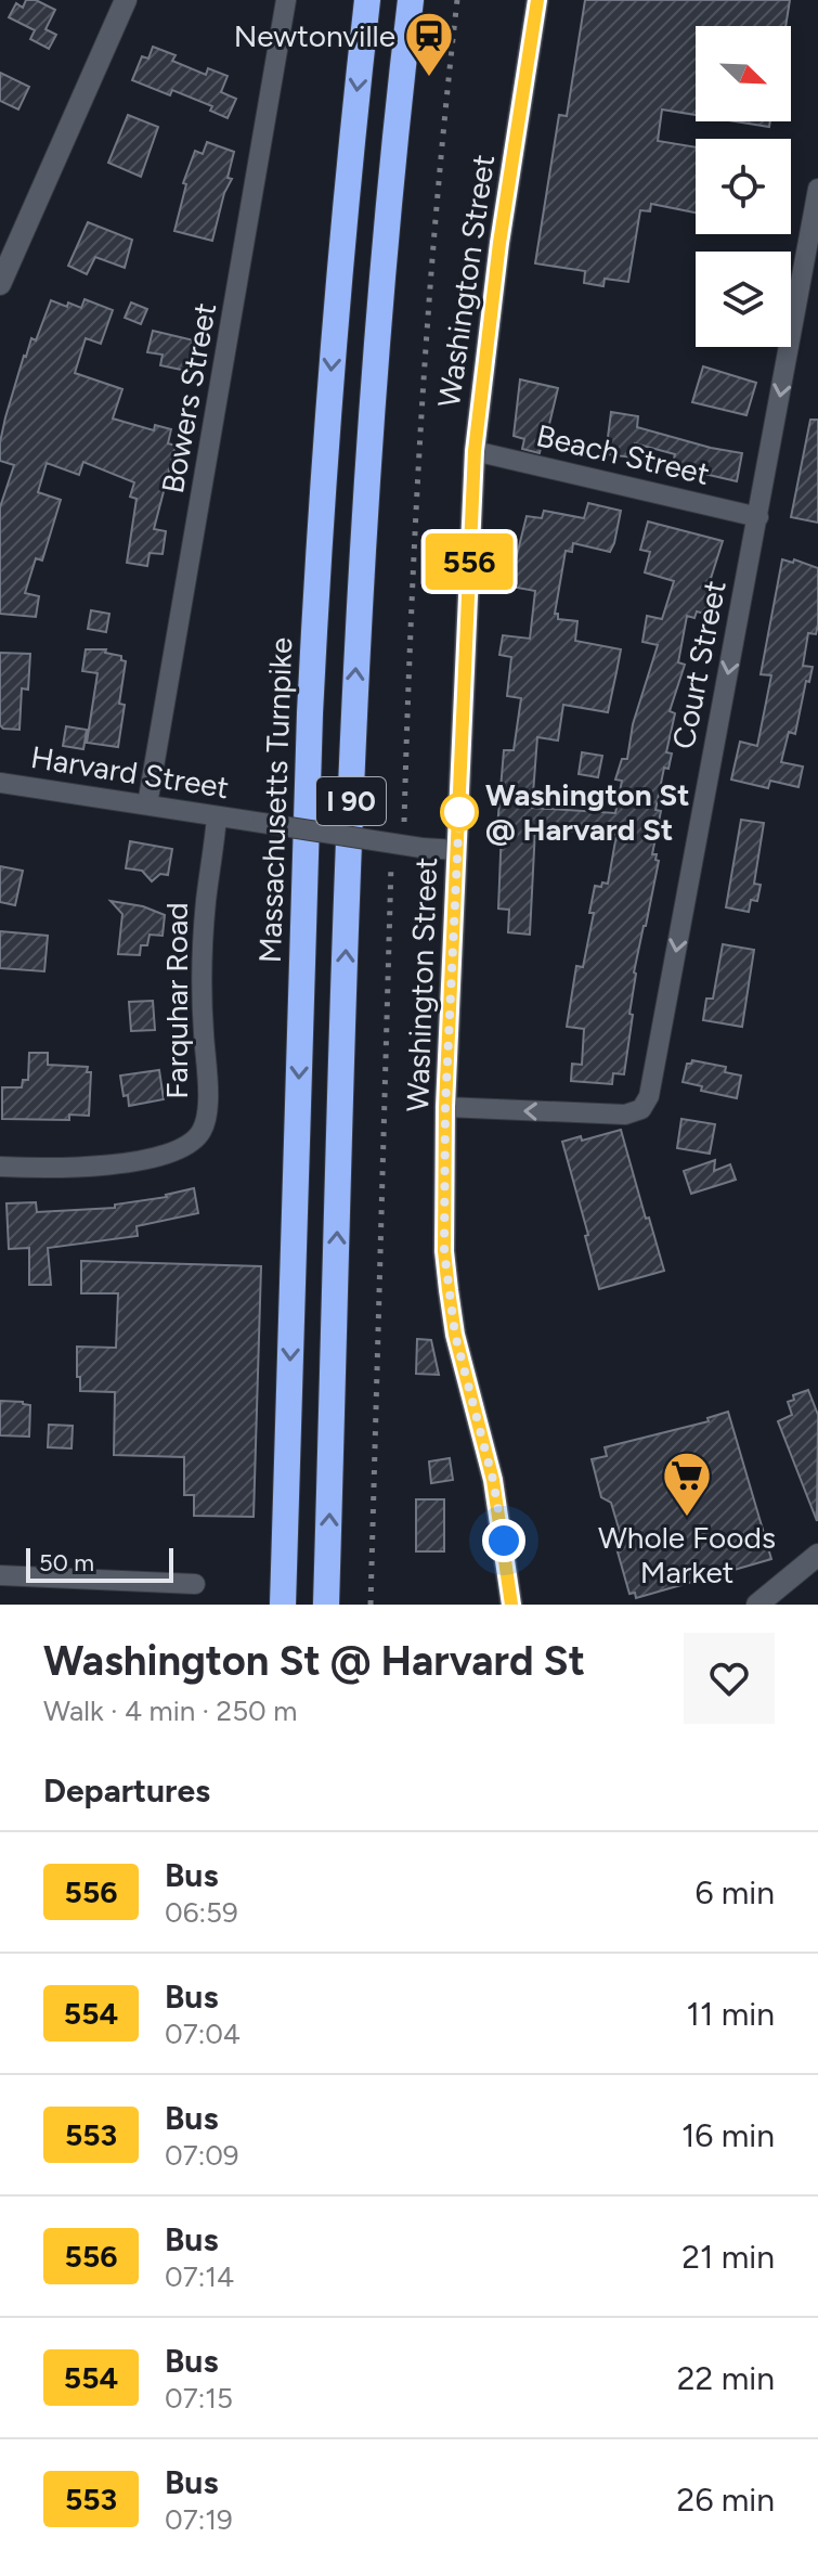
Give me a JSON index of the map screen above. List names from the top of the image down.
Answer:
{
  "streets": {
    "highway": ["Massachusetts Turnpike", "I 90"],
    "main road": ["Washington Street"],
    "street": [
      "Bowers Street",
      "Beach Street",
      "Court Street",
      "Harvard Street",
      "Farquhar Road"
    ]
  },
  "crossings": [
    ["Washington Street", "Beach Street"],
    ["Washington Street", "Court Street"],
    ["Washington Street", "Harvard Street"],
    ["Bowers Street", "Harvard Street"],
    ["Beach Street", "Court Street"],
    ["Harvard Street", "Farquhar Road"]
  ],
  "one_way": ["Court Street"],
  "places": {
    "station": ["Newtonville"],
    "other": ["Washington St @ Harvard St"],
    "supermarket": ["Whole Foods Market"]
  },
  "lines": ["bus line 556"],
  "scale_bar": "50 m",
  "north": "bottom right",
  "page": {
    "on_map": "556",
    "scale": "50 m",
    "heading": [
      ["Washington St @ Harvard St", "Walk · 4 min · 250 m"],
      "Departures"
    ],
    "list": [
      {
        "mark": "556",
        "name": "Bus",
        "note": "06:59",
        "value": "6 min"
      },
      {
        "mark": "554",
        "name": "Bus",
        "note": "07:04",
        "value": "11 min"
      },
      {
        "mark": "553",
        "name": "Bus",
        "note": "07:09",
        "value": "16 min"
      },
      {
        "mark": "556",
        "name": "Bus",
        "note": "07:14",
        "value": "21 min"
      },
      {
        "mark": "554",
        "name": "Bus",
        "note": "07:15",
        "value": "22 min"
      },
      {
        "mark": "553",
        "name": "Bus",
        "note": "07:19",
        "value": "26 min"
      }
    ]
  }
}
